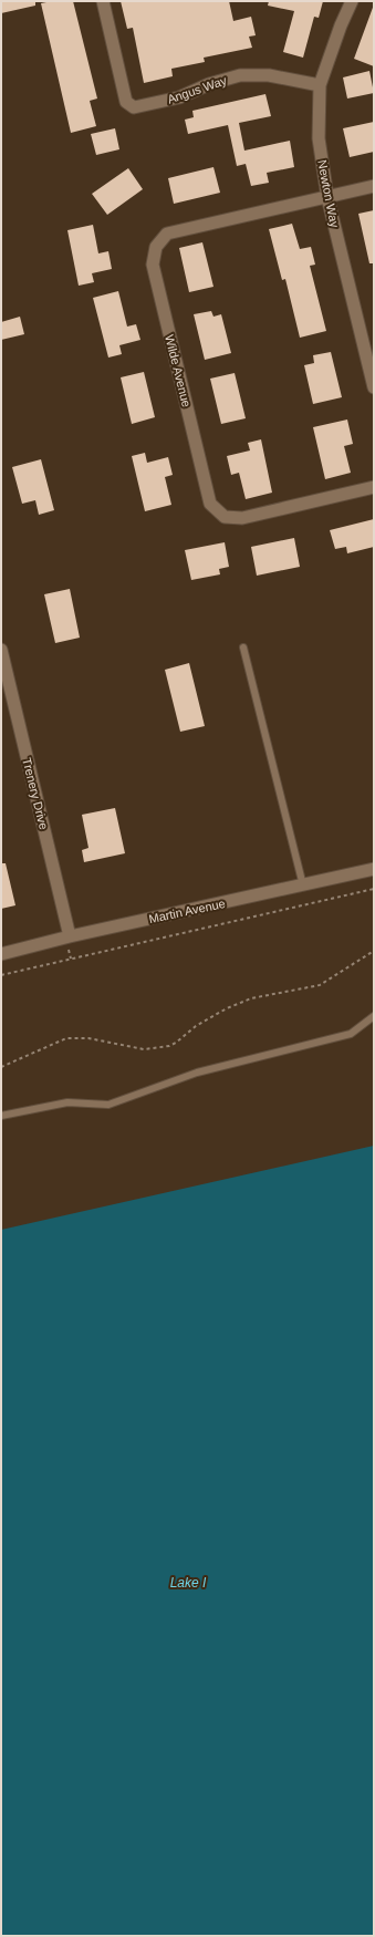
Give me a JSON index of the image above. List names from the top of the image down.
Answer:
{
  "streets": {
    "street": [
      "Angus Way",
      "Newton Way",
      "Wilde Avenue",
      "Trenery Drive",
      "Martin Avenue"
    ]
  },
  "crossings": [
    ["Angus Way", "Newton Way"],
    ["Newton Way", "Wilde Avenue"],
    ["Trenery Drive", "Martin Avenue"]
  ],
  "water": ["Lake I"]
}
